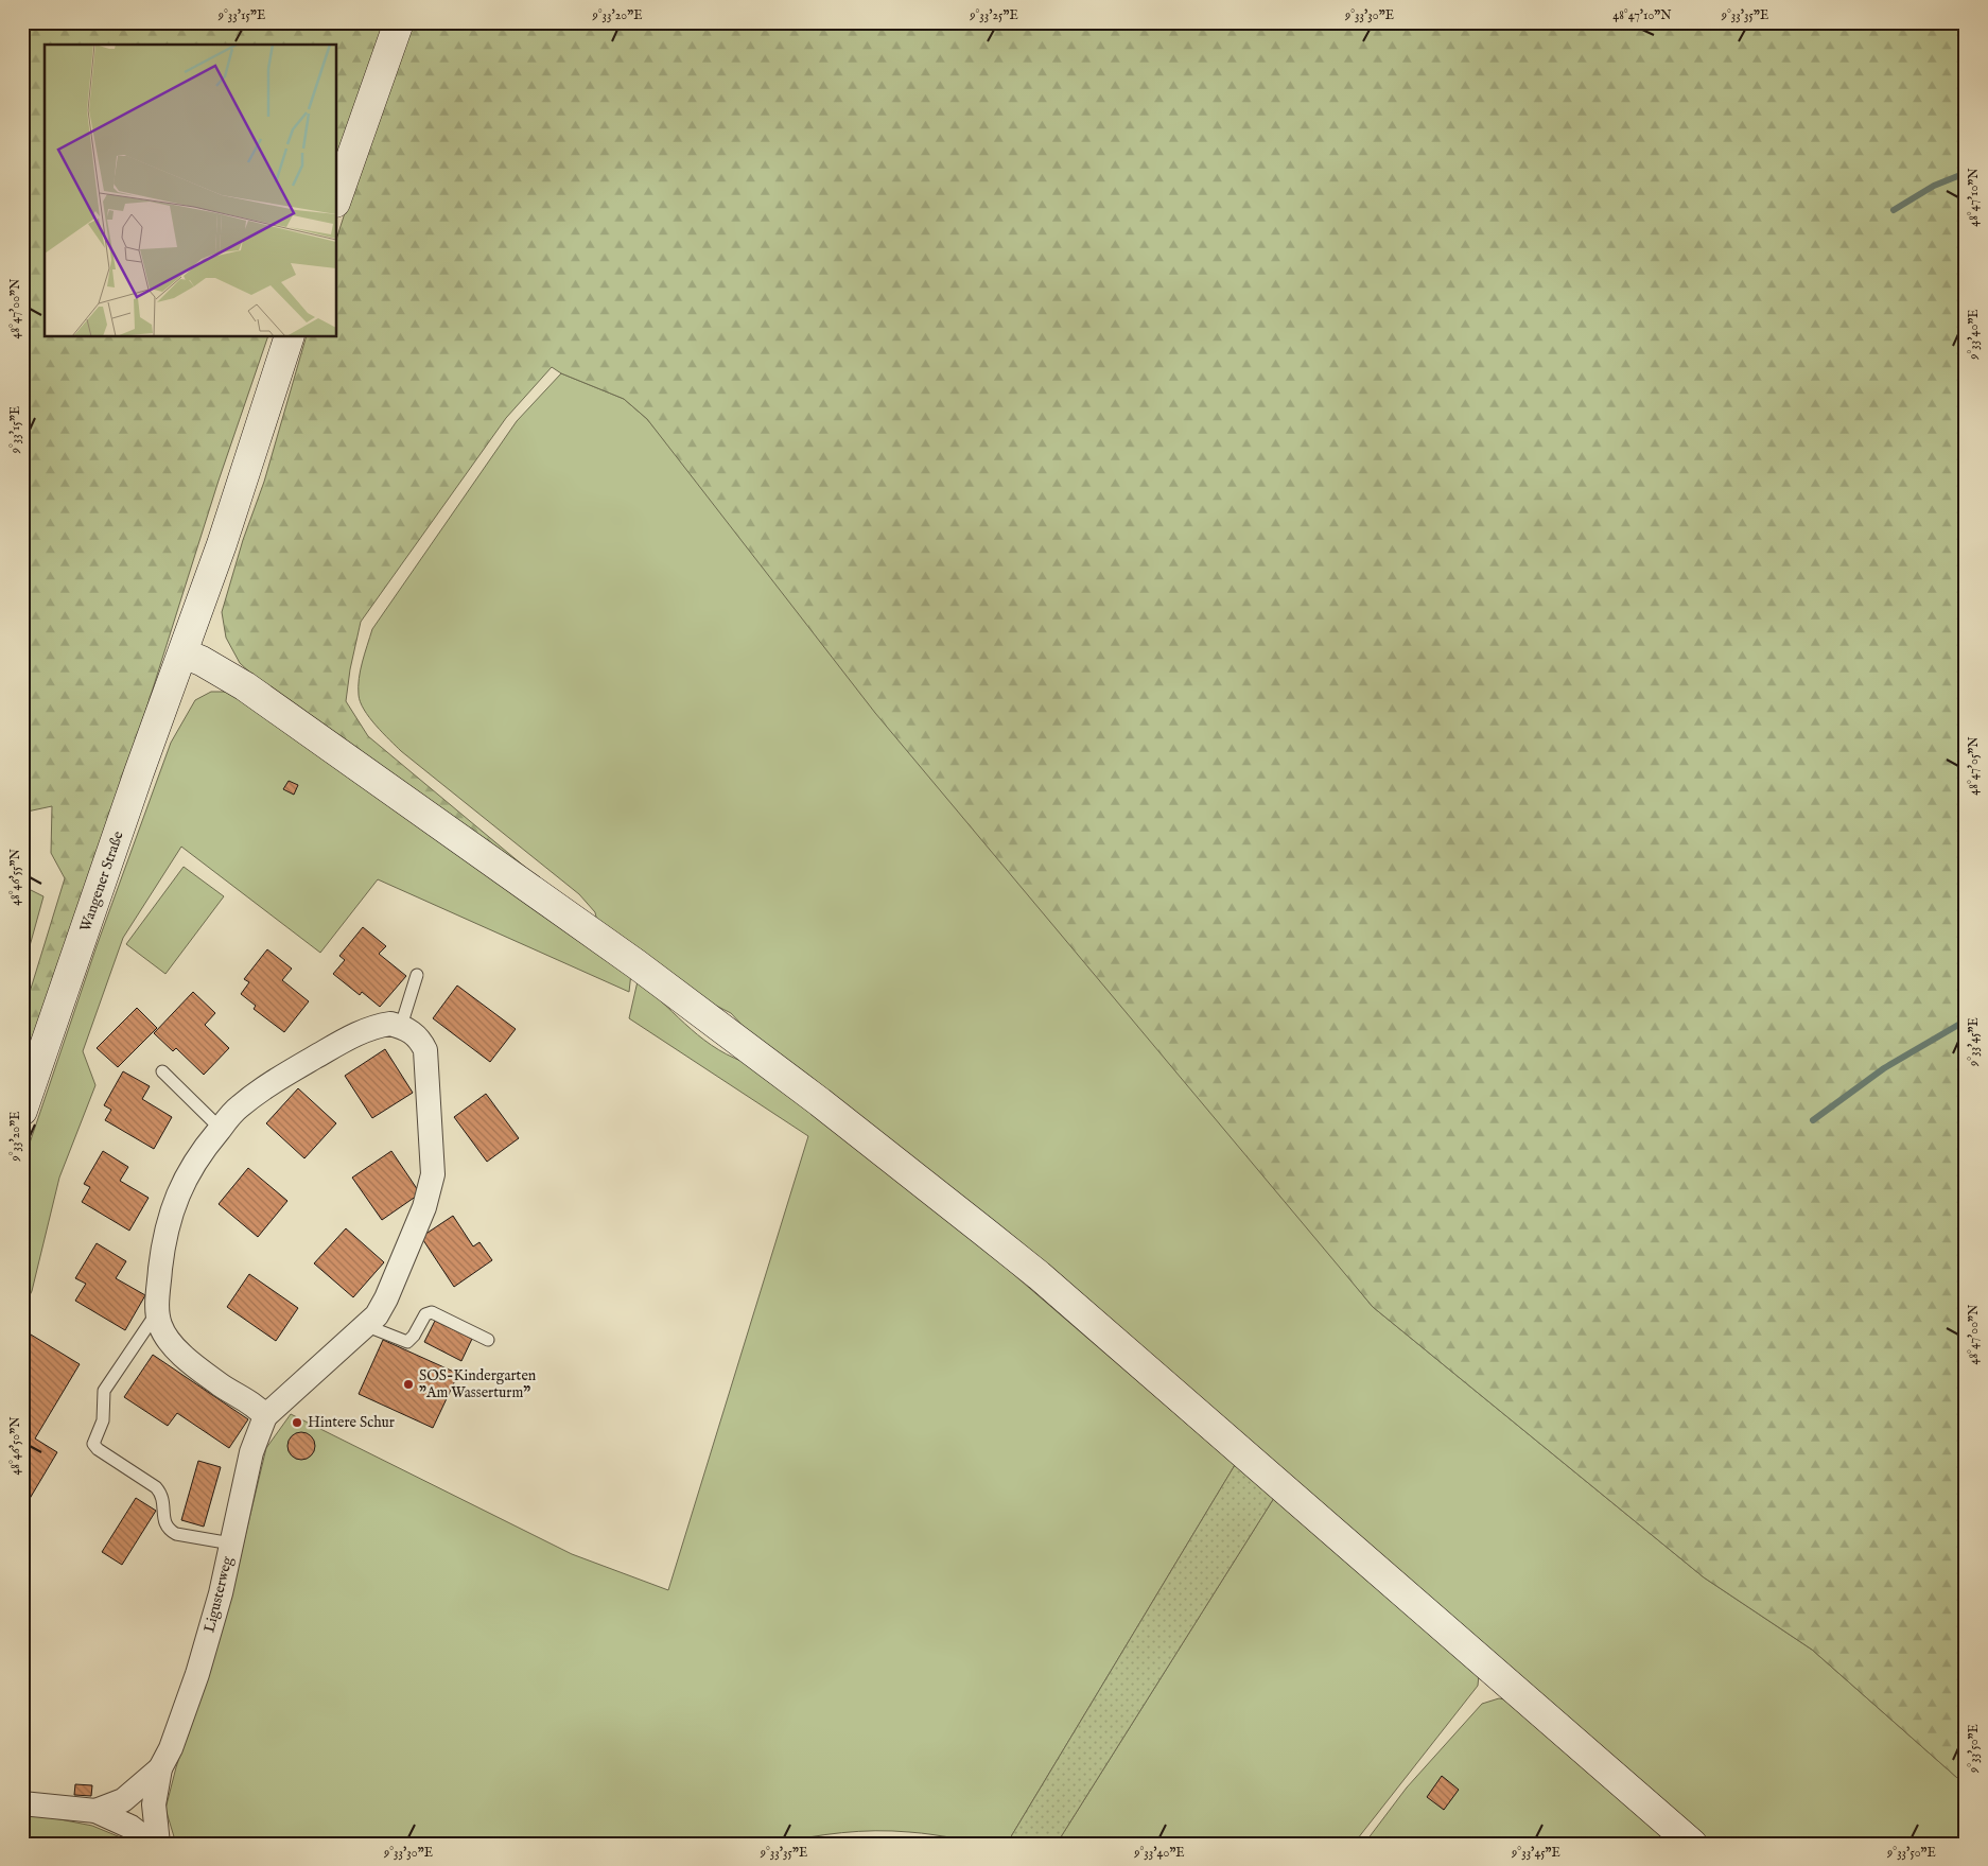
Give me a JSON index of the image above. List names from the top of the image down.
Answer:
{
  "streets": {
    "main road": ["Wangener Straße"],
    "street": ["Ligusterweg"]
  },
  "places": ["SOS-Kindergarten \"Am Wasserturm\"", "Hintere Schur"],
  "coordinates": [
    "9°33'15\"E",
    "9°33'20\"E",
    "9°33'25\"E",
    "9°33'30\"E",
    "48°47'10\"N",
    "9°33'35\"E",
    "48°47'00\"N",
    "9°33'40\"E",
    "48°47'05\"N",
    "48°46'55\"N",
    "9°33'45\"E",
    "48°46'50\"N",
    "9°33'50\"E"
  ]
}
